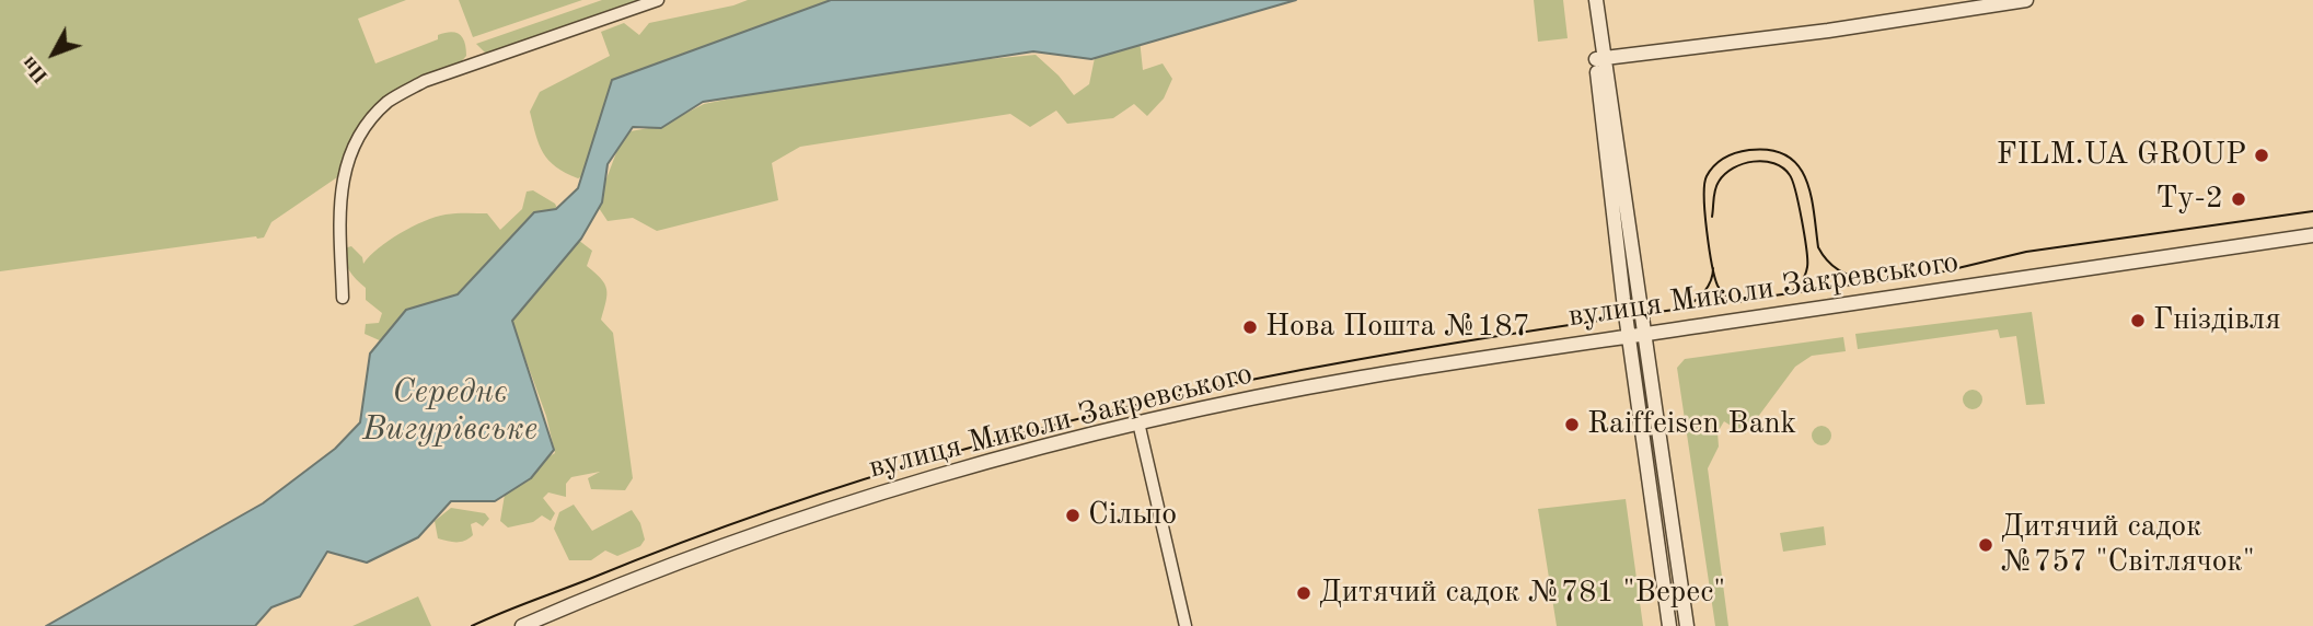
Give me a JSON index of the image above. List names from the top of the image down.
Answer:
{
  "streets": {
    "street": ["вулиця Миколи Закревського"]
  },
  "water": ["Середнє Вигурівське"],
  "places": [
    "FILM.UA GROUP",
    "Ту-2",
    "Гніздівля",
    "Нова Пошта №187",
    "Raiffeisen Bank",
    "Сільпо",
    "Дитячий садок №757 \"Світлячок\"",
    "Дитячий садок №781 \"Верес\""
  ],
  "north": "bottom left"
}
